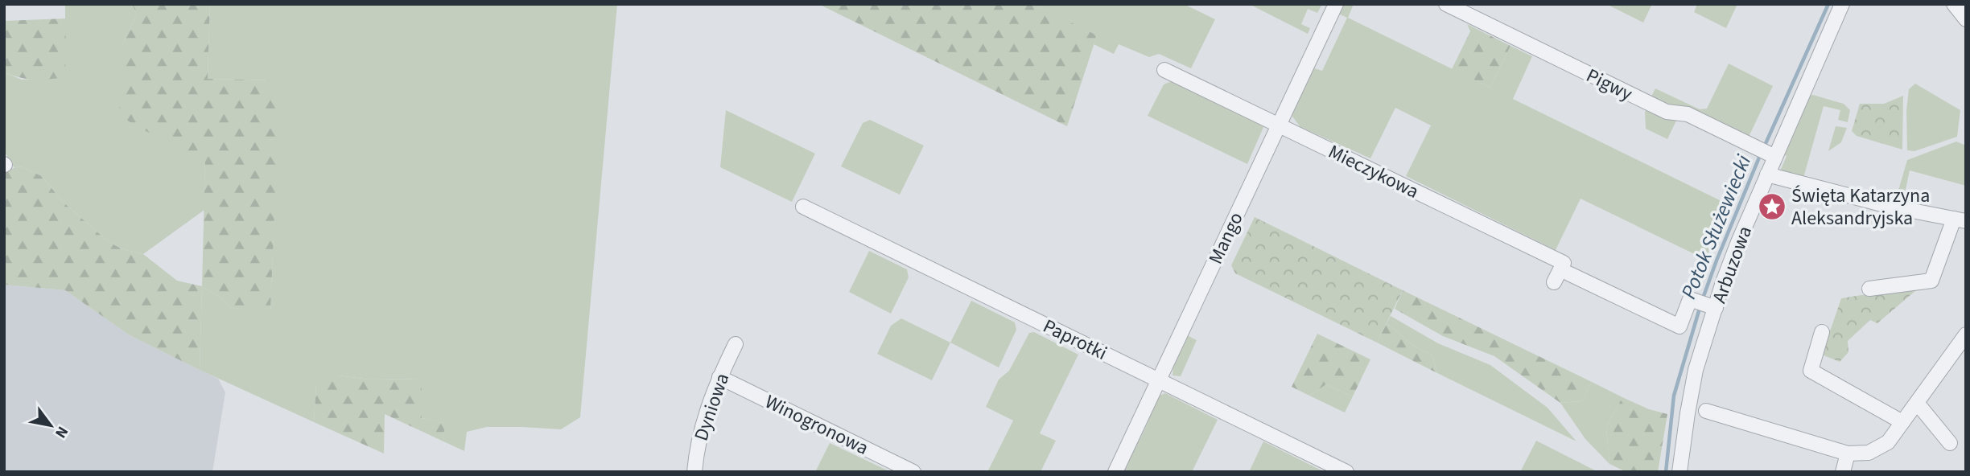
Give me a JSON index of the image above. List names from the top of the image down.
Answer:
{
  "streets": {
    "street": [
      "Pigwy",
      "Mieczykowa",
      "Mango",
      "Arbuzowa",
      "Paprotki",
      "Dyniowa",
      "Winogronowa"
    ]
  },
  "crossings": [
    ["Pigwy", "Arbuzowa"],
    ["Mieczykowa", "Mango"],
    ["Mango", "Paprotki"],
    ["Dyniowa", "Winogronowa"]
  ],
  "water": ["Potok Służewiecki"],
  "places": {
    "place": ["Święta Katarzyna Aleksandryjska"]
  },
  "north": "bottom right"
}
